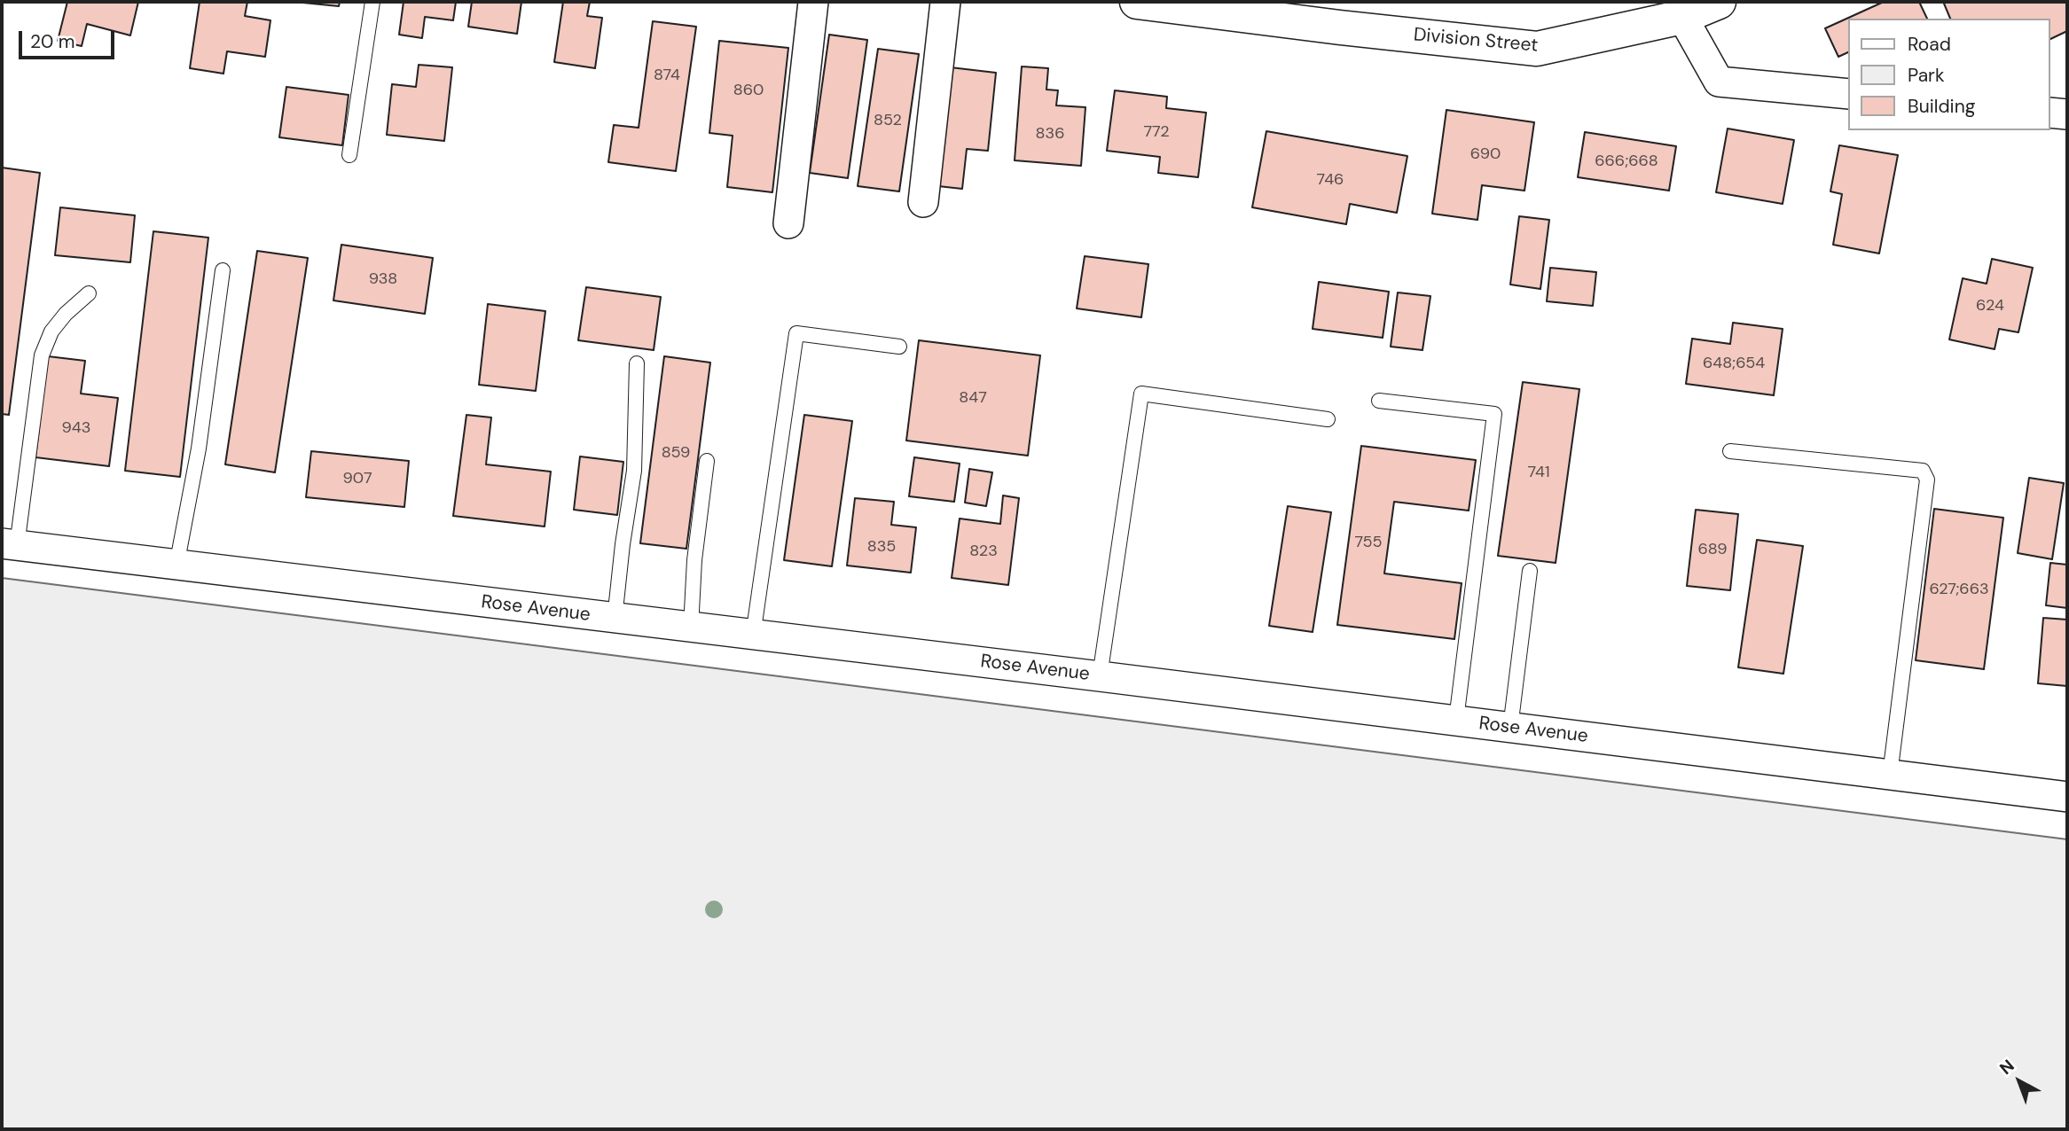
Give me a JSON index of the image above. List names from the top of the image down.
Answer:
{
  "streets": {
    "street": ["Division Street", "Rose Avenue"]
  },
  "house_numbers": [
    "874",
    "860",
    "852",
    "772",
    "836",
    "690",
    "666;668",
    "746",
    "938",
    "624",
    "648;654",
    "847",
    "943",
    "859",
    "741",
    "907",
    "755",
    "835",
    "689",
    "823",
    "627;663"
  ],
  "legend": ["Road", "Park", "Building"],
  "scale_bar": "20 m",
  "north": "top left"
}
